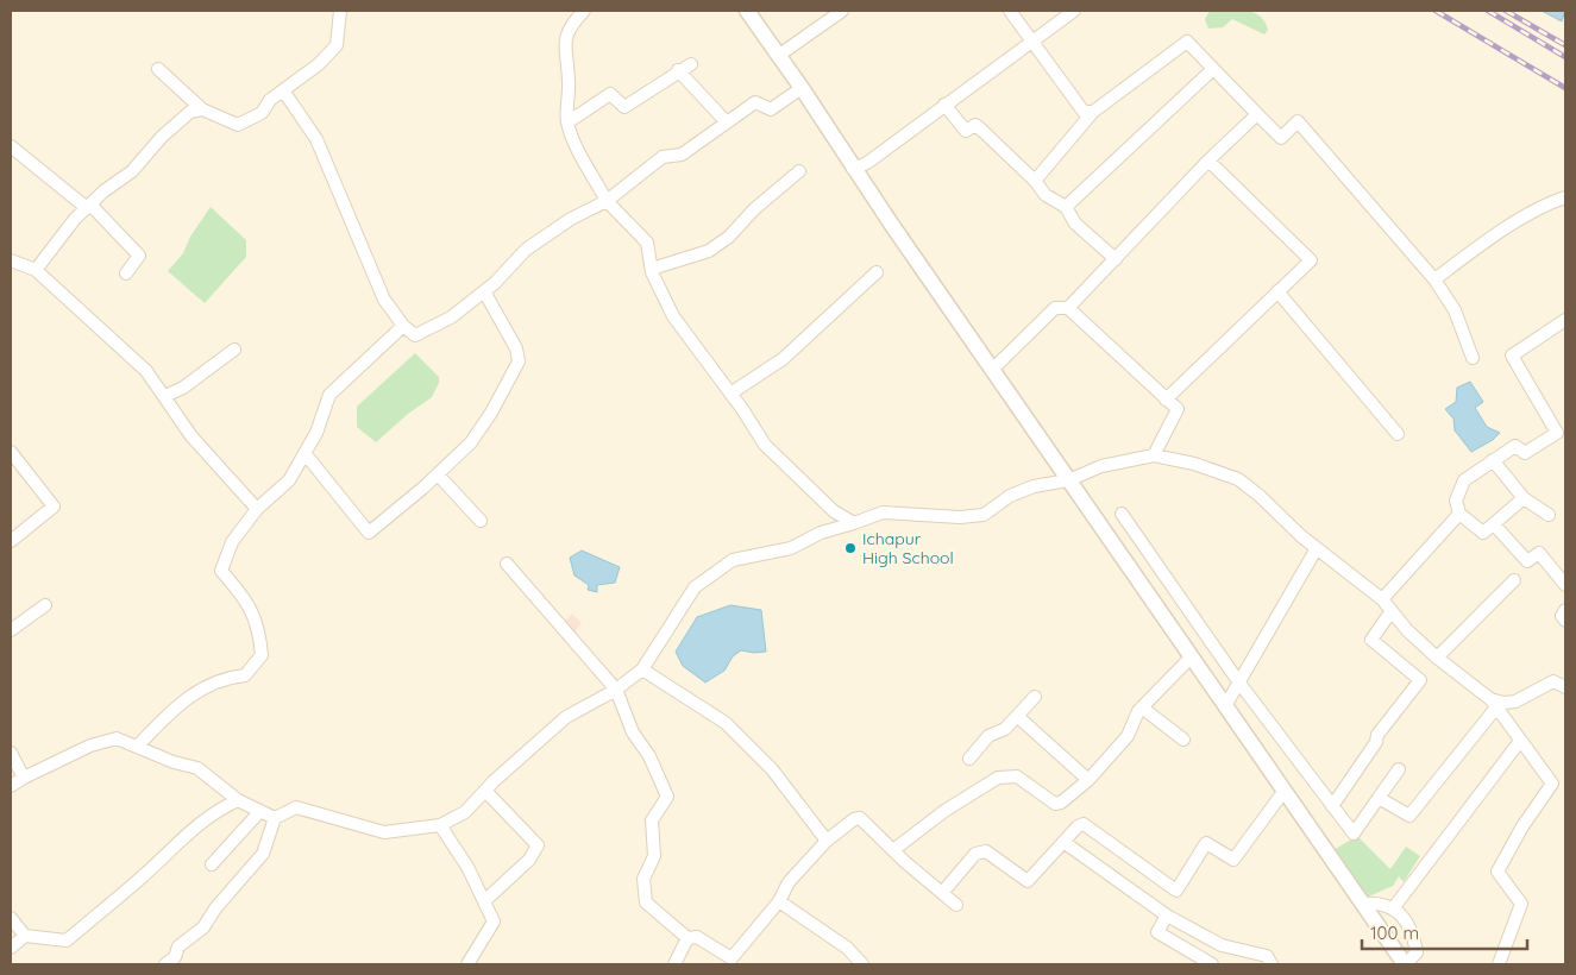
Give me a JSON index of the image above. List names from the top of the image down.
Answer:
{
  "places": ["Ichapur High School"],
  "scale_bar": "100 m"
}
